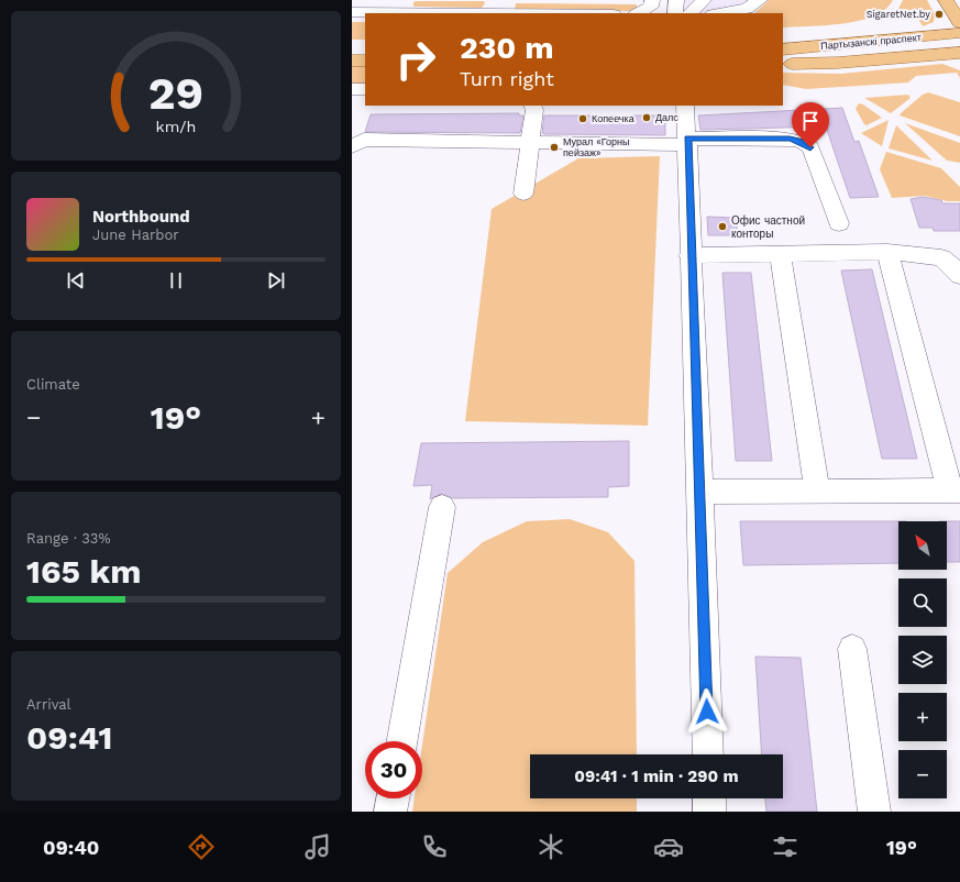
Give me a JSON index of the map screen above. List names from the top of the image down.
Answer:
{
  "streets": {
    "main road": ["Партызанскі праспект"]
  },
  "places": [
    "SigaretNet.by",
    "Далс",
    "Копеечка",
    "Мурал «Горны пейзаж»",
    "Офис частной конторы"
  ],
  "north": "top left",
  "page": {
    "turn": ["230 m", "Turn right"],
    "song": ["Northbound", "June Harbor"],
    "tile": [
      "Climate",
      ["Range · 33%", "165 km"],
      ["Arrival", "09:41"]
    ],
    "heat": ["−", "19°", "+"],
    "map_buttons": ["+", "−"],
    "limit": "30",
    "trip": "09:41 · 1 min · 290 m",
    "tabs": ["09:40", "19°"],
    "gauge": ["29", "km/h"]
  }
}
